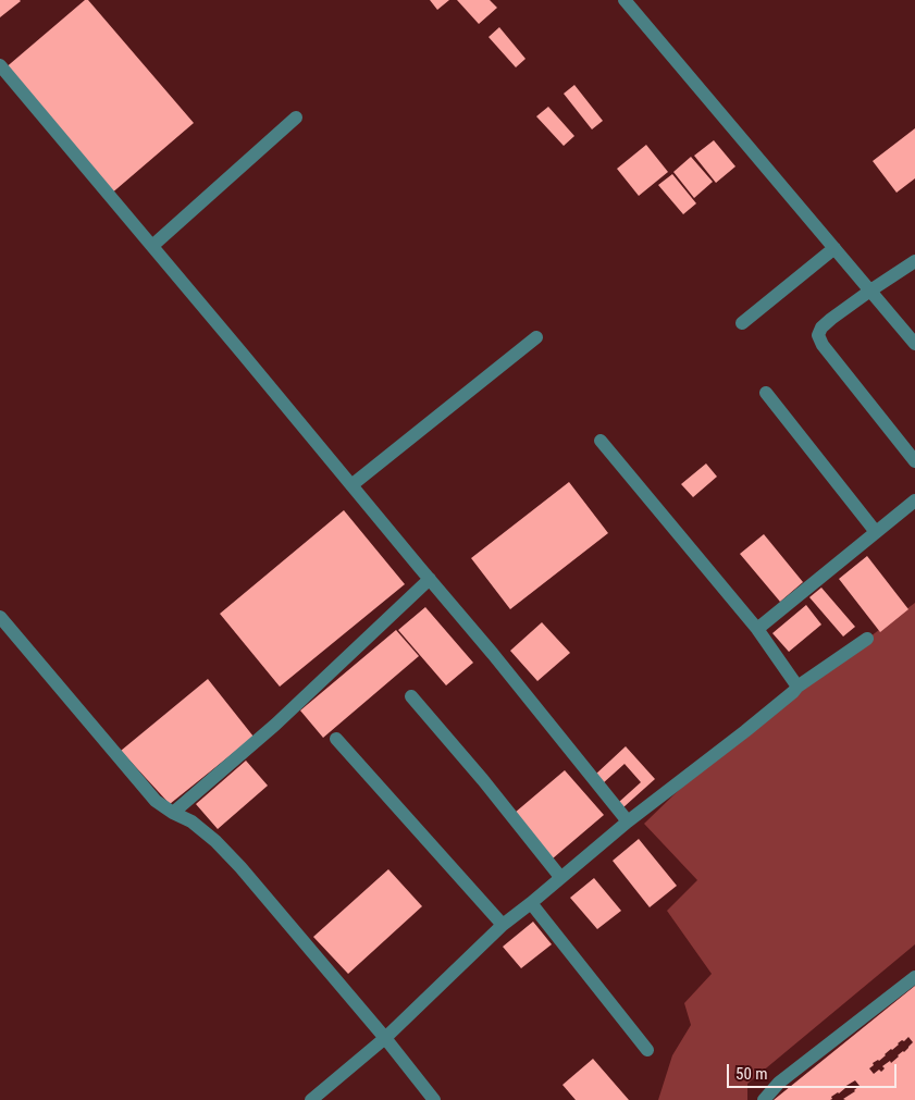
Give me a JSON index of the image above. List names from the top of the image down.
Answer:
{
  "scale_bar": "50 m"
}
